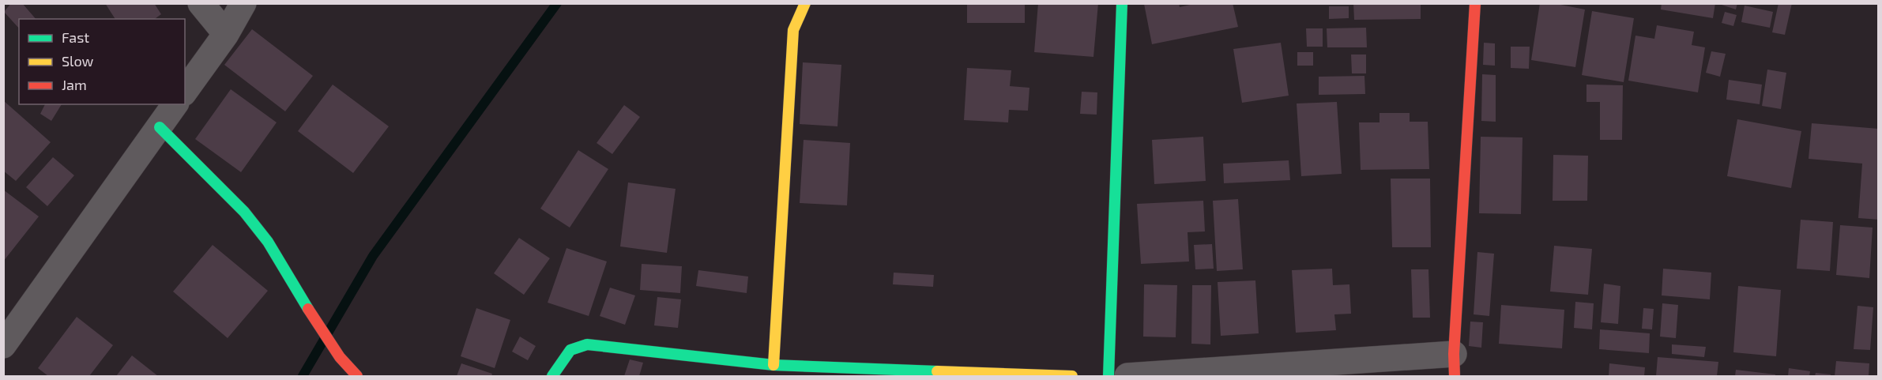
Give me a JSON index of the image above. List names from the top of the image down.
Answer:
{
  "legend": ["Fast", "Slow", "Jam"]
}
